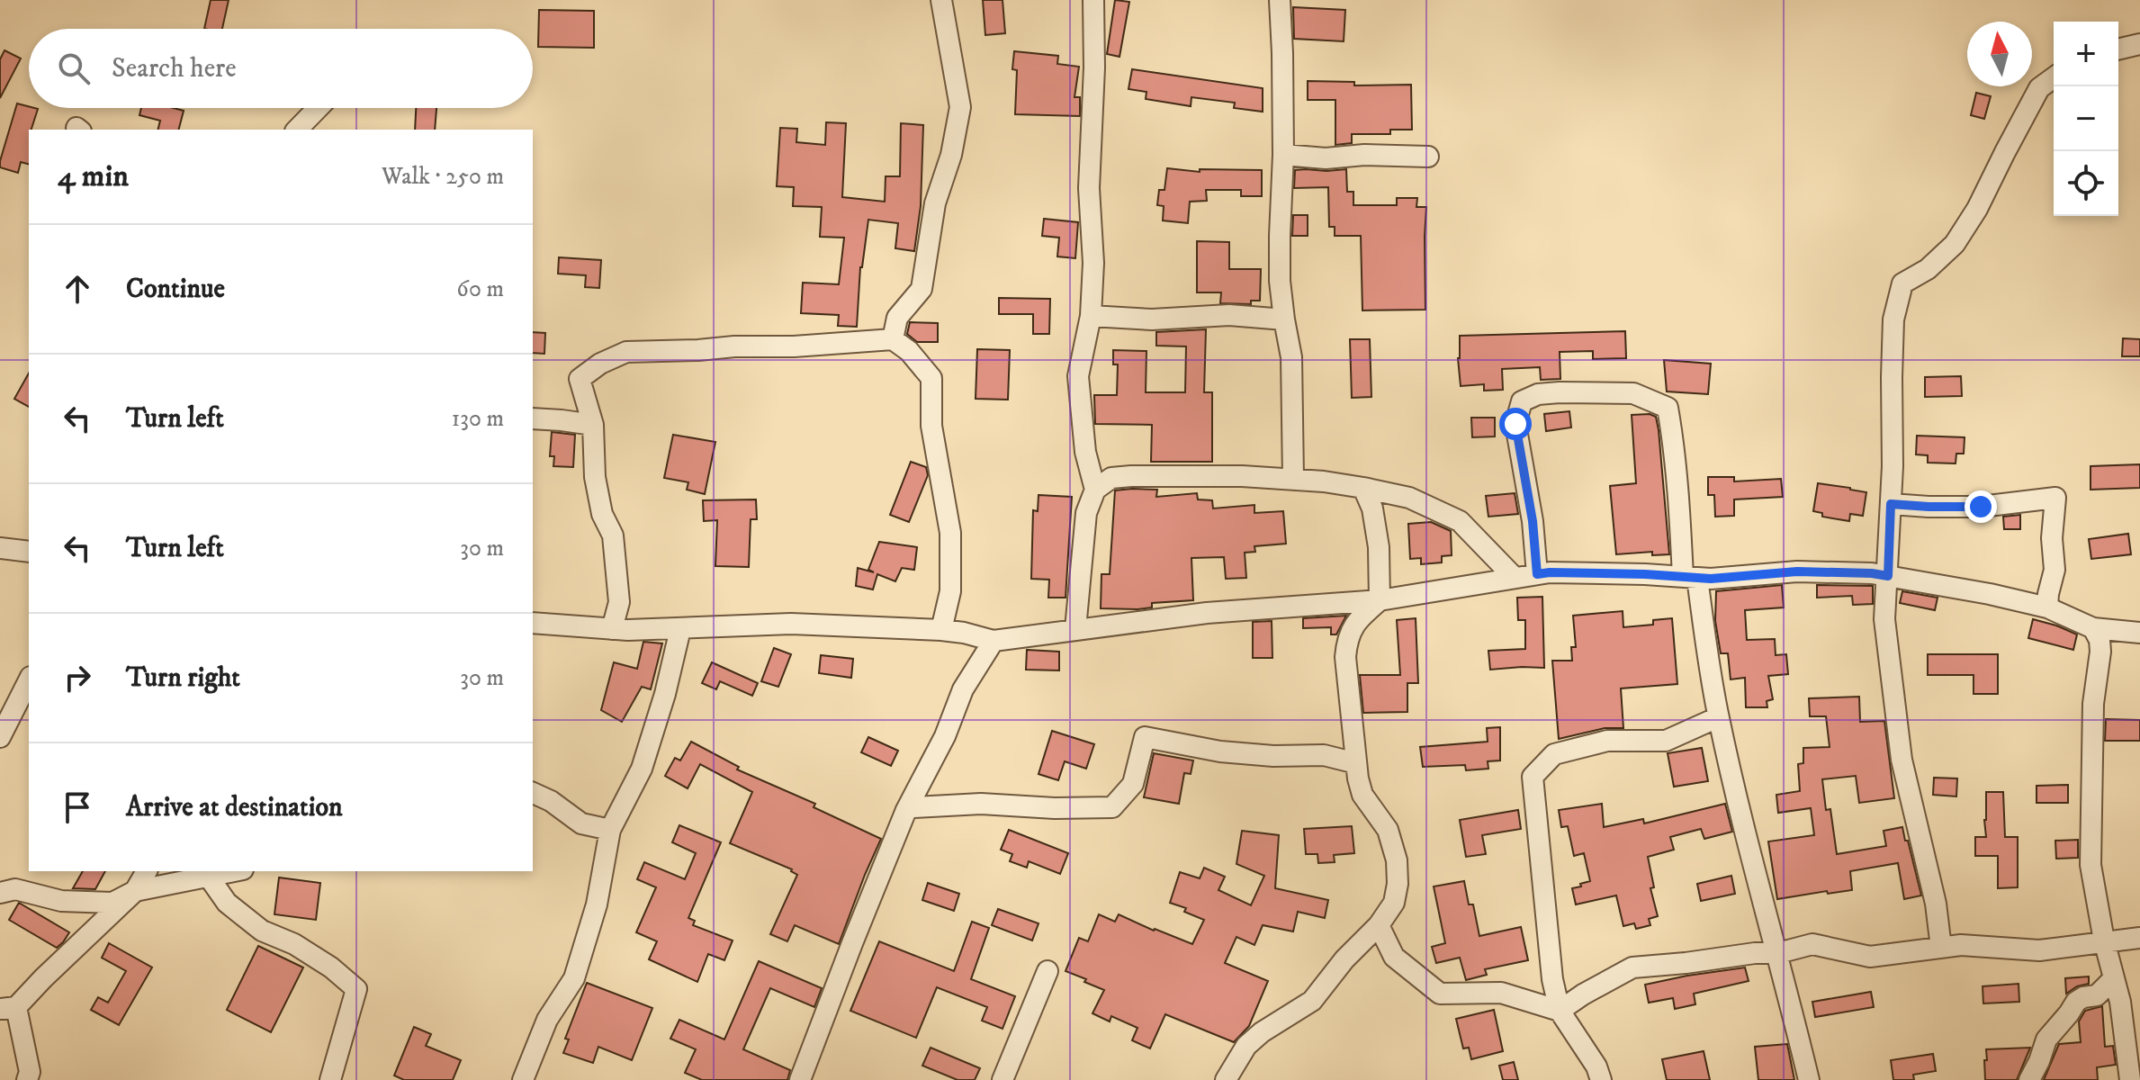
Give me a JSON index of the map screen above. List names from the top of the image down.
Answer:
{
  "north": "top",
  "page": {
    "map_buttons": ["+", "−"],
    "search": "Search here",
    "heading": ["4 min", "Walk · 250 m"],
    "list": [
      ["Continue", "60 m"],
      ["Turn left", "130 m"],
      ["Turn left", "30 m"],
      ["Turn right", "30 m"],
      "Arrive at destination"
    ]
  }
}
